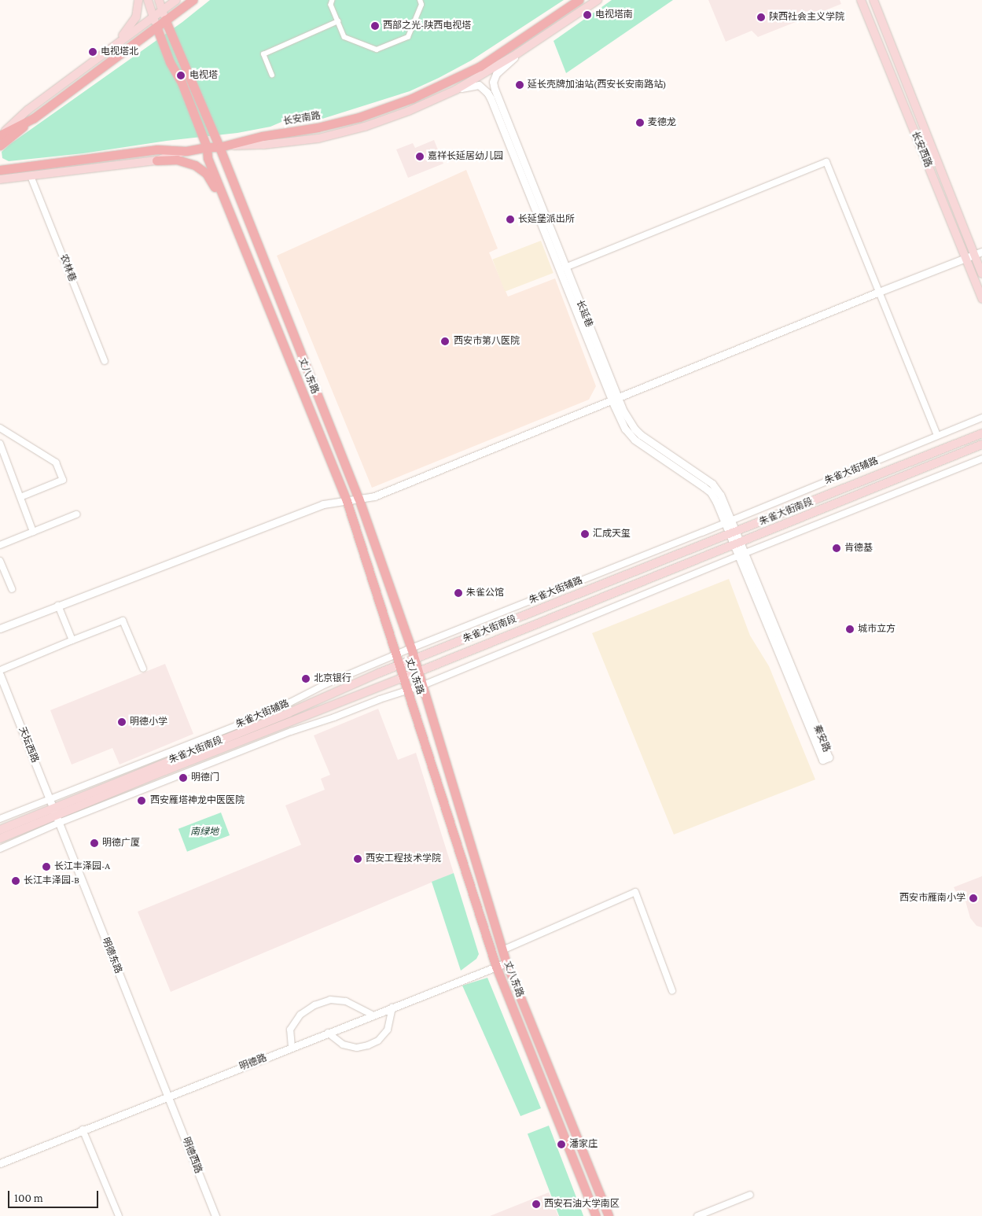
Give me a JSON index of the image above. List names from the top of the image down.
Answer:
{
  "streets": {
    "main road": [
      "长安南路",
      "长安西路",
      "丈八东路",
      "朱雀大街南段"
    ],
    "street": [
      "农林巷",
      "长延巷",
      "朱雀大街辅路",
      "秦安路",
      "天坛西路",
      "明德东路",
      "明德路",
      "明德西路"
    ]
  },
  "crossings": [
    ["长安南路", "丈八东路"],
    ["长延巷", "朱雀大街辅路"],
    ["长延巷", "朱雀大街南段"],
    ["长延巷", "秦安路"],
    ["丈八东路", "朱雀大街辅路"],
    ["丈八东路", "朱雀大街南段"],
    ["丈八东路", "明德路"],
    ["朱雀大街辅路", "天坛西路"],
    ["朱雀大街南段", "秦安路"],
    ["朱雀大街南段", "天坛西路"],
    ["朱雀大街南段", "明德东路"],
    ["天坛西路", "明德东路"],
    ["明德东路", "明德路"],
    ["明德东路", "明德西路"],
    ["明德路", "明德西路"]
  ],
  "parks": ["南绿地"],
  "places": [
    "电视塔南",
    "陕西社会主义学院",
    "西部之光-陕西电视塔",
    "电视塔北",
    "电视塔",
    "延长壳牌加油站(西安长安南路站)",
    "麦德龙",
    "嘉祥长延居幼儿园",
    "长延堡派出所",
    "西安市第八医院",
    "汇成天玺",
    "肯德基",
    "朱雀公馆",
    "城市立方",
    "北京银行",
    "明德小学",
    "明德门",
    "西安雁塔神龙中医医院",
    "明德广厦",
    "西安工程技术学院",
    "长江丰泽园-A",
    "长江丰泽园-B",
    "西安市雁南小学",
    "潘家庄",
    "西安石油大学南区"
  ],
  "scale_bar": "100 m"
}
